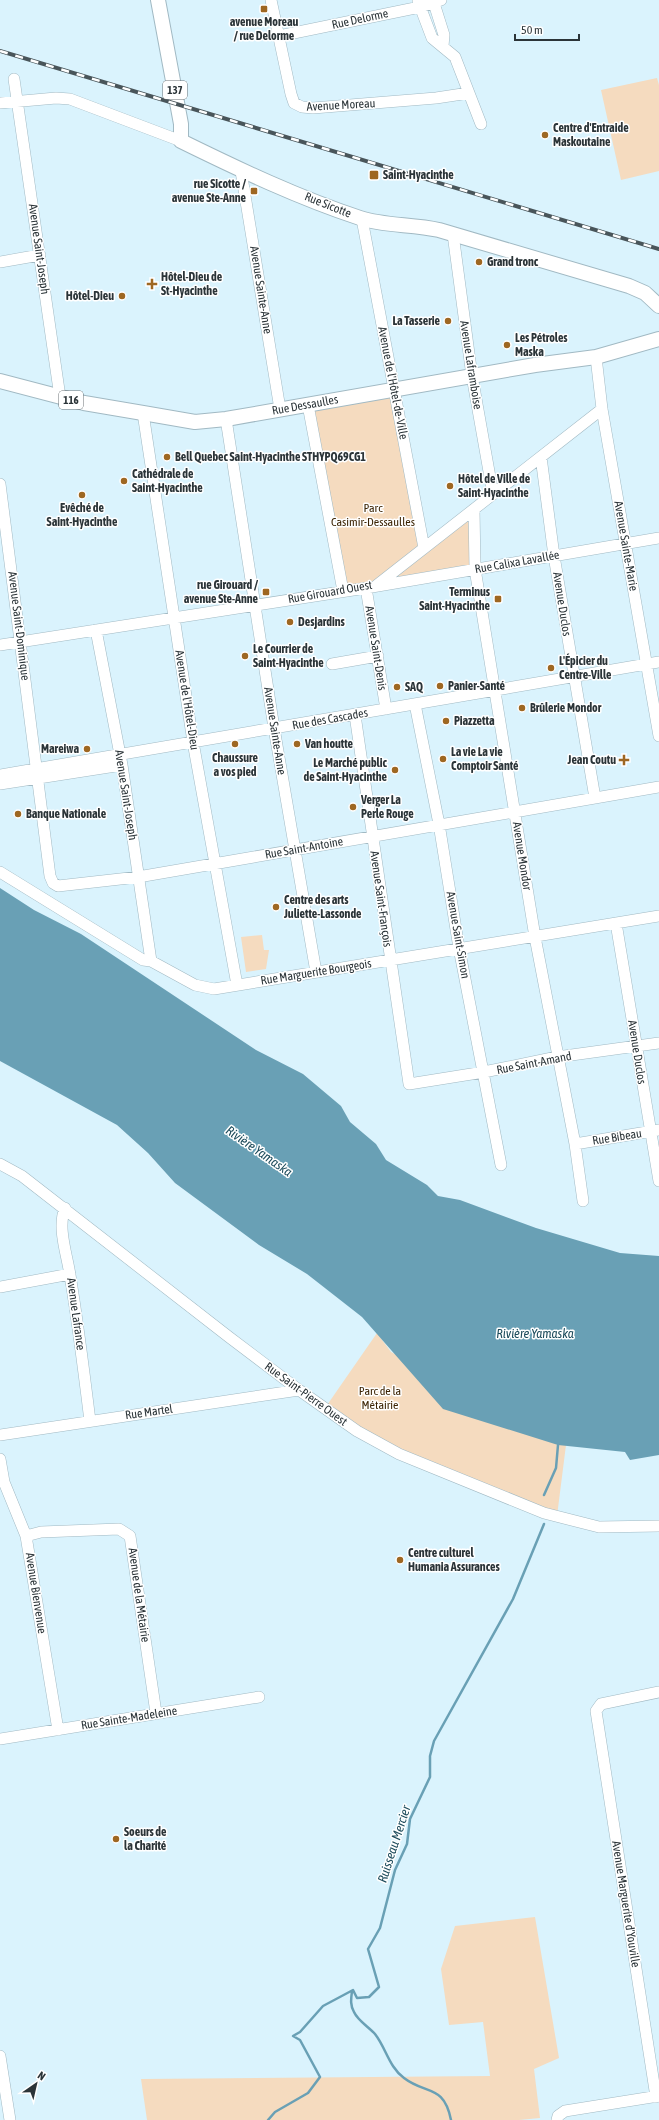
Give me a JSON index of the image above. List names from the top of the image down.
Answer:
{
  "streets": {
    "main road": [
      "137",
      "Rue Sicotte",
      "116",
      "Rue Dessaulles"
    ],
    "street": [
      "Rue Delorme",
      "Avenue Moreau",
      "Avenue Saint-Joseph",
      "Avenue Sainte-Anne",
      "Avenue Laframboise",
      "Avenue de l'Hôtel-de-Ville",
      "Avenue Sainte-Marie",
      "Rue Calixa Lavallée",
      "Rue Girouard Ouest",
      "Avenue Duclos",
      "Avenue Saint-Dominique",
      "Avenue Saint-Denis",
      "Avenue de l'Hôtel-Dieu",
      "Rue des Cascades",
      "Rue Saint-Antoine",
      "Avenue Mondor",
      "Avenue Saint-François",
      "Avenue Saint-Simon",
      "Rue Marguerite Bourgeois",
      "Rue Saint-Amand",
      "Rue Bibeau",
      "Avenue Lafrance",
      "Rue Saint-Pierre Ouest",
      "Rue Martel",
      "Avenue Bienvenue",
      "Avenue de la Métairie",
      "Rue Sainte-Madeleine",
      "Avenue Marguerite d'Youville"
    ]
  },
  "crossings": [
    ["Rue Delorme", "Avenue Moreau"],
    ["137", "Rue Sicotte"],
    ["Rue Sicotte", "Avenue Saint-Joseph"],
    ["Rue Sicotte", "Avenue Sainte-Anne"],
    ["Rue Sicotte", "Avenue Laframboise"],
    ["Rue Sicotte", "Avenue de l'Hôtel-de-Ville"],
    ["Avenue Saint-Joseph", "Rue Dessaulles"],
    ["Avenue Saint-Joseph", "Rue Girouard Ouest"],
    ["Avenue Saint-Joseph", "Rue des Cascades"],
    ["Avenue Saint-Joseph", "Rue Saint-Antoine"],
    ["Avenue Saint-Joseph", "Rue Marguerite Bourgeois"],
    ["Avenue Sainte-Anne", "Rue Dessaulles"],
    ["Avenue Sainte-Anne", "Rue Girouard Ouest"],
    ["Avenue Sainte-Anne", "Rue des Cascades"],
    ["Avenue Sainte-Anne", "Rue Saint-Antoine"],
    ["Avenue Sainte-Anne", "Rue Marguerite Bourgeois"],
    ["Avenue Laframboise", "Rue Dessaulles"],
    ["Avenue Laframboise", "Rue Girouard Ouest"],
    ["Avenue de l'Hôtel-de-Ville", "Rue Dessaulles"],
    ["Avenue de l'Hôtel-de-Ville", "Rue Girouard Ouest"],
    ["Rue Dessaulles", "Avenue Sainte-Marie"],
    ["Rue Dessaulles", "Avenue de l'Hôtel-Dieu"],
    ["Avenue Sainte-Marie", "Rue Calixa Lavallée"],
    ["Avenue Sainte-Marie", "Rue Girouard Ouest"],
    ["Avenue Sainte-Marie", "Rue des Cascades"],
    ["Rue Calixa Lavallée", "Rue Girouard Ouest"],
    ["Rue Calixa Lavallée", "Avenue Duclos"],
    ["Rue Calixa Lavallée", "Avenue Saint-Denis"],
    ["Rue Calixa Lavallée", "Avenue Mondor"],
    ["Rue Girouard Ouest", "Avenue Duclos"],
    ["Rue Girouard Ouest", "Avenue Saint-Dominique"],
    ["Rue Girouard Ouest", "Avenue Saint-Denis"],
    ["Rue Girouard Ouest", "Avenue de l'Hôtel-Dieu"],
    ["Rue Girouard Ouest", "Avenue Mondor"],
    ["Avenue Duclos", "Rue des Cascades"],
    ["Avenue Duclos", "Rue Saint-Antoine"],
    ["Avenue Duclos", "Rue Marguerite Bourgeois"],
    ["Avenue Duclos", "Rue Saint-Amand"],
    ["Avenue Duclos", "Rue Bibeau"],
    ["Avenue Saint-Dominique", "Rue des Cascades"],
    ["Avenue Saint-Dominique", "Rue Saint-Antoine"],
    ["Avenue Saint-Denis", "Rue des Cascades"],
    ["Avenue de l'Hôtel-Dieu", "Rue des Cascades"],
    ["Avenue de l'Hôtel-Dieu", "Rue Saint-Antoine"],
    ["Avenue de l'Hôtel-Dieu", "Rue Marguerite Bourgeois"],
    ["Rue des Cascades", "Rue Saint-Antoine"],
    ["Rue des Cascades", "Avenue Mondor"],
    ["Rue des Cascades", "Avenue Saint-François"],
    ["Rue des Cascades", "Avenue Saint-Simon"],
    ["Rue Saint-Antoine", "Avenue Mondor"],
    ["Rue Saint-Antoine", "Avenue Saint-François"],
    ["Rue Saint-Antoine", "Avenue Saint-Simon"],
    ["Avenue Mondor", "Rue Marguerite Bourgeois"],
    ["Avenue Mondor", "Rue Saint-Amand"],
    ["Avenue Mondor", "Rue Bibeau"],
    ["Avenue Saint-François", "Rue Marguerite Bourgeois"],
    ["Avenue Saint-François", "Rue Saint-Amand"],
    ["Avenue Saint-Simon", "Rue Marguerite Bourgeois"],
    ["Avenue Saint-Simon", "Rue Saint-Amand"],
    ["Avenue Lafrance", "Rue Saint-Pierre Ouest"],
    ["Avenue Lafrance", "Rue Martel"],
    ["Rue Saint-Pierre Ouest", "Rue Martel"],
    ["Avenue Bienvenue", "Avenue de la Métairie"],
    ["Avenue Bienvenue", "Rue Sainte-Madeleine"],
    ["Avenue de la Métairie", "Rue Sainte-Madeleine"]
  ],
  "water": ["Rivière Yamaska", "Ruisseau Mercier"],
  "parks": ["Parc Casimir-Dessaulles", "Parc de la Métairie"],
  "places": {
    "transit": [
      "avenue Moreau / rue Delorme",
      "Saint-Hyacinthe",
      "rue Sicotte / avenue Ste-Anne",
      "rue Girouard / avenue Ste-Anne",
      "Terminus Saint-Hyacinthe"
    ],
    "other": [
      "Centre d'Entraide Maskoutaine",
      "Grand tronc",
      "Hôtel-Dieu",
      "La Tasserie",
      "Les Pétroles Maska",
      "Bell Quebec Saint-Hyacinthe STHYPQ69CG1",
      "Cathédrale de Saint-Hyacinthe",
      "Hôtel de Ville de Saint-Hyacinthe",
      "Evêché de Saint-Hyacinthe",
      "Desjardins",
      "Le Courrier de Saint-Hyacinthe",
      "L'Épicier du Centre-Ville",
      "Panier-Santé",
      "SAQ",
      "Brûlerie Mondor",
      "Piazzetta",
      "Chaussure a vos pied",
      "Van houtte",
      "Mareiwa",
      "La vie La vie Comptoir Santé",
      "Le Marché public de Saint-Hyacinthe",
      "Verger La Perle Rouge",
      "Banque Nationale",
      "Centre des arts Juliette-Lassonde",
      "Centre culturel Humania Assurances",
      "Soeurs de la Charité"
    ],
    "health": ["Hôtel-Dieu de St-Hyacinthe", "Jean Coutu"]
  },
  "scale_bar": "50 m",
  "north": "top right"
}
